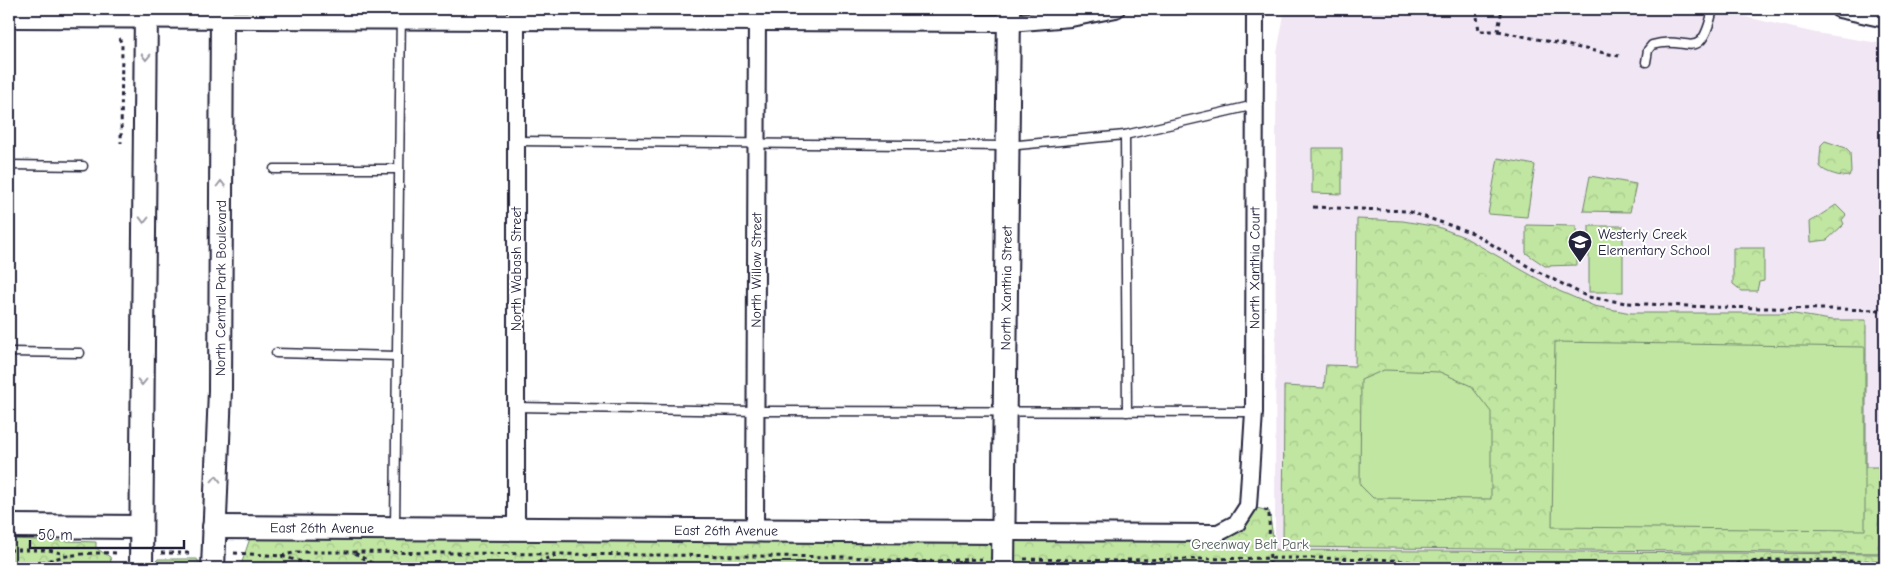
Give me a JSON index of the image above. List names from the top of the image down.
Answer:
{
  "streets": {
    "street": [
      "North Xanthia Court",
      "North Wabash Street",
      "North Willow Street",
      "North Xanthia Street",
      "North Central Park Boulevard",
      "East 26th Avenue"
    ]
  },
  "crossings": [
    ["North Xanthia Court", "East 26th Avenue"],
    ["North Wabash Street", "East 26th Avenue"],
    ["North Willow Street", "East 26th Avenue"],
    ["North Xanthia Street", "East 26th Avenue"],
    ["North Central Park Boulevard", "East 26th Avenue"]
  ],
  "parks": ["Greenway Belt Park"],
  "places": {
    "school or university": ["Westerly Creek Elementary School"]
  },
  "scale_bar": "50 m"
}
